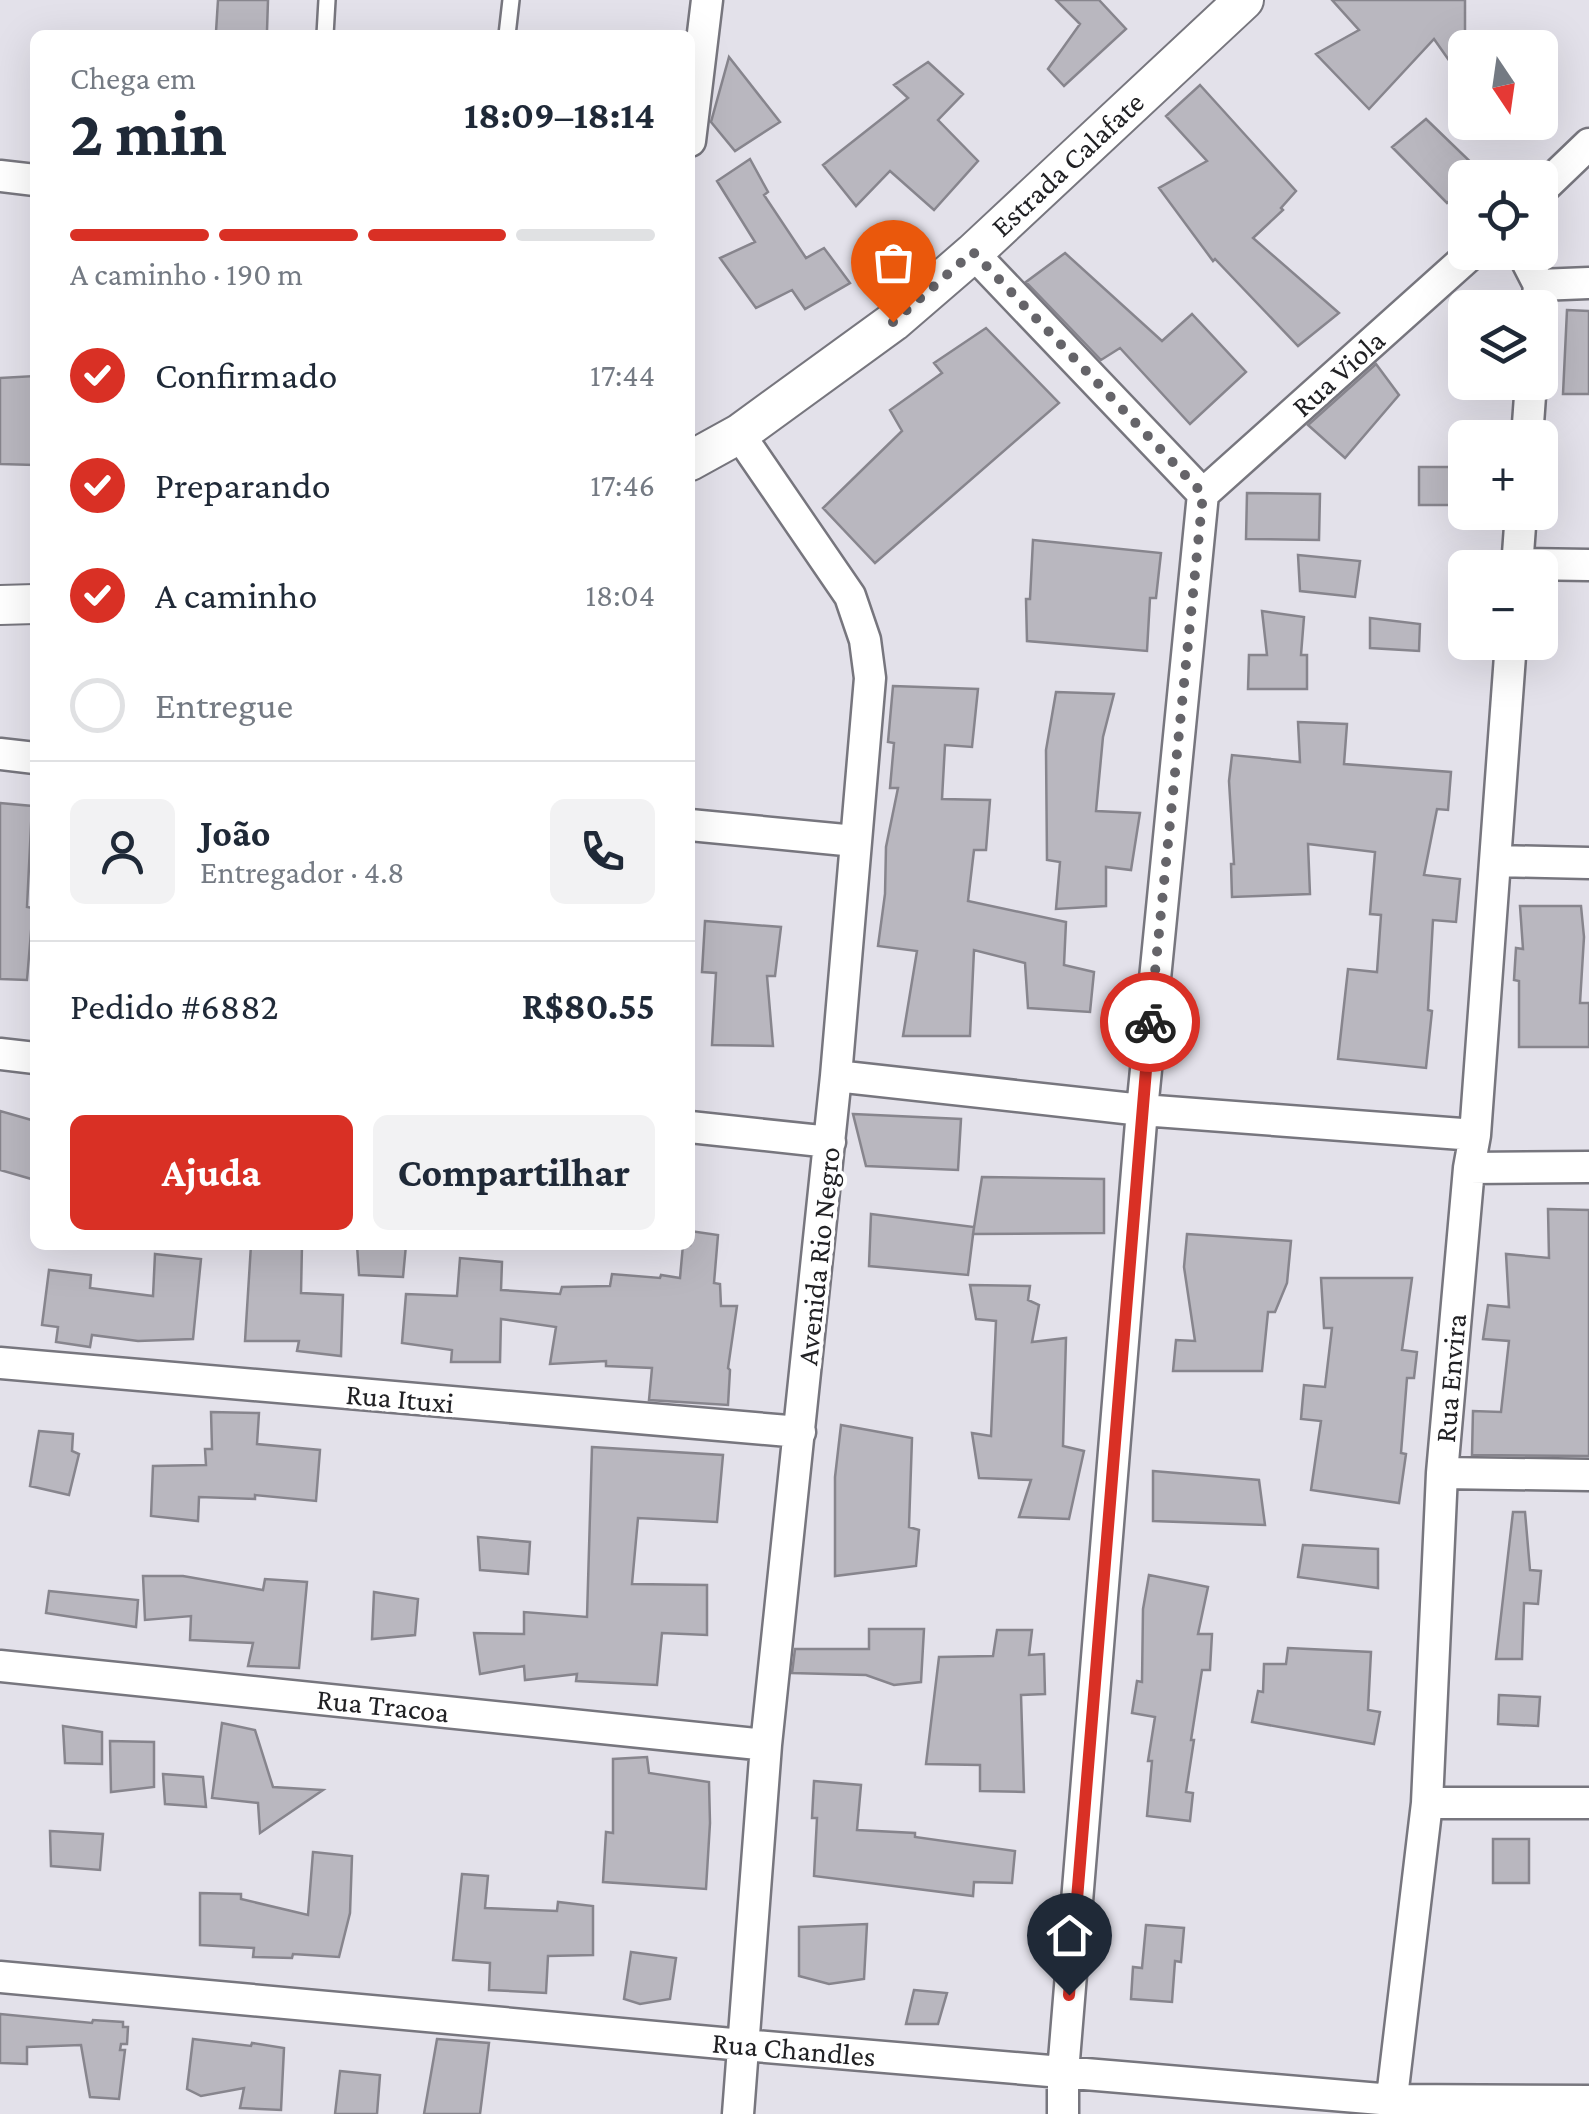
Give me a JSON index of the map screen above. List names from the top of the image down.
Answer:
{
  "streets": {
    "street": [
      "Estrada Calafate",
      "Rua Viola",
      "Avenida Rio Negro",
      "Rua Envira",
      "Rua Ituxi",
      "Rua Tracoa",
      "Rua Chandles"
    ]
  },
  "crossings": [
    ["Estrada Calafate", "Avenida Rio Negro"],
    ["Avenida Rio Negro", "Rua Ituxi"],
    ["Avenida Rio Negro", "Rua Tracoa"],
    ["Avenida Rio Negro", "Rua Chandles"],
    ["Rua Envira", "Rua Chandles"]
  ],
  "north": "bottom",
  "page": {
    "map_buttons": ["+", "−"],
    "heading": ["2 min", "Chega em", "18:09–18:14"],
    "panel": [
      "João",
      "Entregador · 4.8",
      "Pedido #6882",
      "R$80.55"
    ],
    "bar": "A caminho · 190 m",
    "list": [
      ["Confirmado", "17:44"],
      ["Preparando", "17:46"],
      ["A caminho", "18:04"],
      "Entregue"
    ],
    "buttons": ["Ajuda", "Compartilhar"]
  }
}
